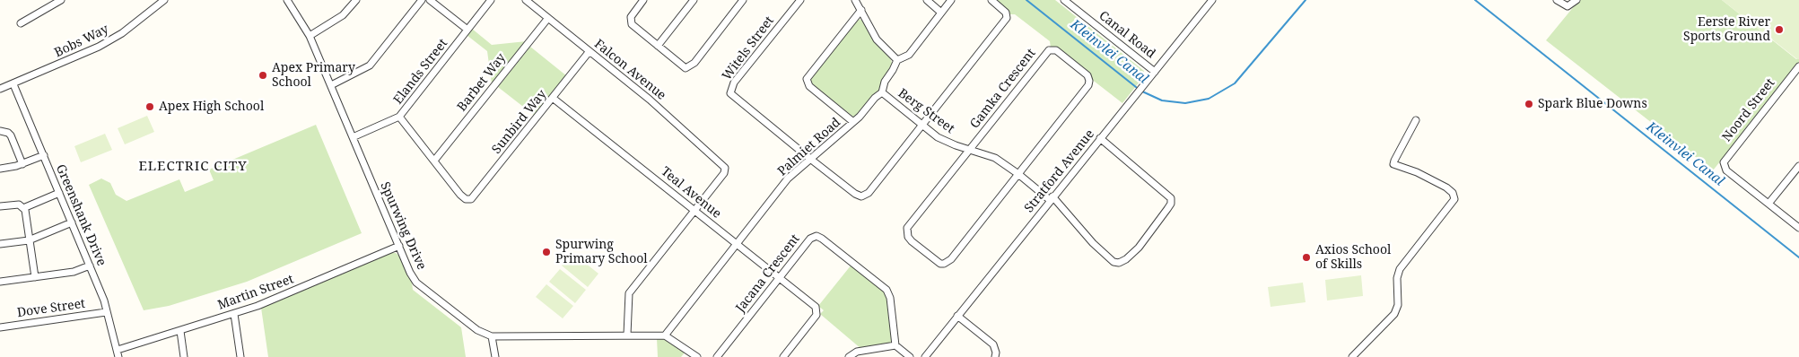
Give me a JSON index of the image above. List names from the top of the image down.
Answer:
{
  "streets": {
    "street": [
      "Canal Road",
      "Bobs Way",
      "Witels Street",
      "Falcon Avenue",
      "Elands Street",
      "Barbet Way",
      "Gamka Crescent",
      "Noord Street",
      "Berg Street",
      "Sunbird Way",
      "Palmiet Road",
      "Stratford Avenue",
      "Teal Avenue",
      "Greenshank Drive",
      "Spurwing Drive",
      "Jacana Crescent",
      "Martin Street",
      "Dove Street"
    ]
  },
  "crossings": [
    ["Canal Road", "Stratford Avenue"],
    ["Bobs Way", "Greenshank Drive"],
    ["Witels Street", "Palmiet Road"],
    ["Falcon Avenue", "Barbet Way"],
    ["Falcon Avenue", "Sunbird Way"],
    ["Falcon Avenue", "Teal Avenue"],
    ["Elands Street", "Spurwing Drive"],
    ["Barbet Way", "Sunbird Way"],
    ["Gamka Crescent", "Berg Street"],
    ["Berg Street", "Palmiet Road"],
    ["Berg Street", "Stratford Avenue"],
    ["Sunbird Way", "Teal Avenue"],
    ["Palmiet Road", "Teal Avenue"],
    ["Palmiet Road", "Spurwing Drive"],
    ["Teal Avenue", "Jacana Crescent"],
    ["Greenshank Drive", "Martin Street"],
    ["Greenshank Drive", "Dove Street"],
    ["Spurwing Drive", "Martin Street"]
  ],
  "districts": ["ELECTRIC CITY"],
  "water": ["Kleinvlei Canal"],
  "places": [
    "Eerste River Sports Ground",
    "Apex Primary School",
    "Spark Blue Downs",
    "Apex High School",
    "Spurwing Primary School",
    "Axios School of Skills"
  ]
}
